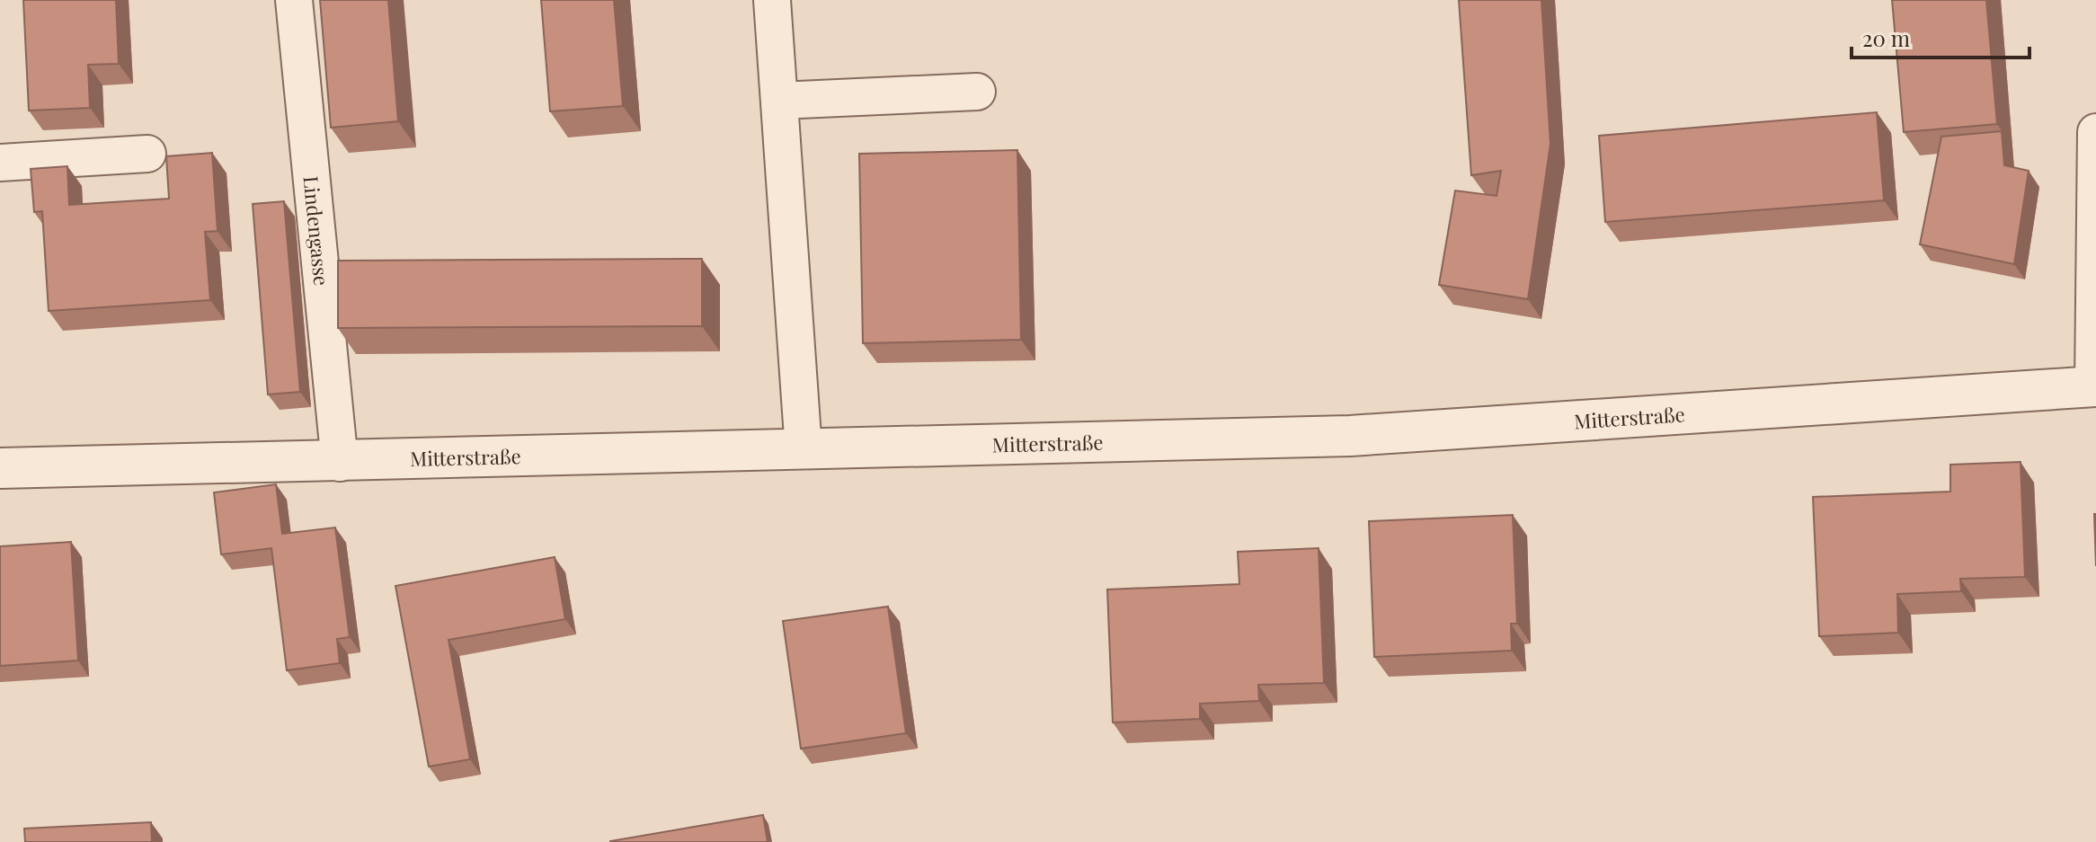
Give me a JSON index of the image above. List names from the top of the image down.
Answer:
{
  "streets": {
    "street": ["Mitterstraße"],
    "lane": ["Lindengasse"]
  },
  "crossings": [
    ["Lindengasse", "Mitterstraße"]
  ],
  "scale_bar": "20 m"
}
